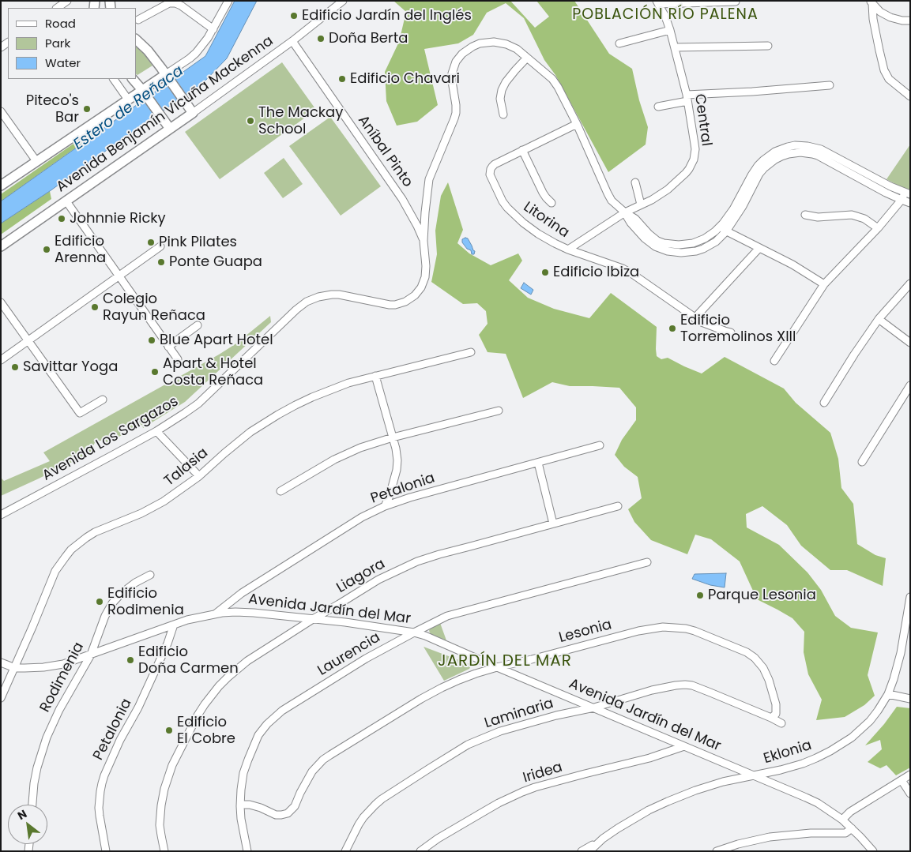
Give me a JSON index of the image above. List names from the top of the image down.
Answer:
{
  "streets": {
    "main road": ["Avenida Benjamín Vicuña Mackenna"],
    "street": [
      "Central",
      "Aníbal Pinto",
      "Litorina",
      "Avenida Los Sargazos",
      "Talasia",
      "Petalonia",
      "Liagora",
      "Avenida Jardín del Mar",
      "Lesonia",
      "Laurencia",
      "Rodimenia",
      "Laminaria",
      "Eklonia",
      "Iridea"
    ]
  },
  "crossings": [
    ["Avenida Benjamín Vicuña Mackenna", "Aníbal Pinto"],
    ["Central", "Litorina"],
    ["Central", "Avenida Los Sargazos"],
    ["Aníbal Pinto", "Avenida Los Sargazos"],
    ["Litorina", "Avenida Los Sargazos"],
    ["Talasia", "Avenida Jardín del Mar"],
    ["Petalonia", "Avenida Jardín del Mar"],
    ["Liagora", "Avenida Jardín del Mar"],
    ["Avenida Jardín del Mar", "Lesonia"],
    ["Avenida Jardín del Mar", "Laurencia"],
    ["Avenida Jardín del Mar", "Rodimenia"],
    ["Avenida Jardín del Mar", "Laminaria"],
    ["Avenida Jardín del Mar", "Eklonia"],
    ["Avenida Jardín del Mar", "Iridea"],
    ["Lesonia", "Laurencia"],
    ["Lesonia", "Laminaria"]
  ],
  "districts": ["POBLACIÓN RÍO PALENA", "JARDÍN DEL MAR"],
  "water": ["Estero de Reñaca"],
  "places": [
    "Edificio Jardín del Inglés",
    "Doña Berta",
    "Edificio Chavari",
    "Piteco's Bar",
    "The Mackay School",
    "Johnnie Ricky",
    "Pink Pilates",
    "Edificio Arenna",
    "Ponte Guapa",
    "Edificio Ibiza",
    "Colegio Rayun Reñaca",
    "Edificio Torremolinos XIII",
    "Blue Apart Hotel",
    "Savittar Yoga",
    "Apart & Hotel Costa Reñaca",
    "Parque Lesonia",
    "Edificio Rodimenia",
    "Edificio Doña Carmen",
    "Edificio El Cobre"
  ],
  "legend": ["Road", "Park", "Water"],
  "north": "top left"
}
